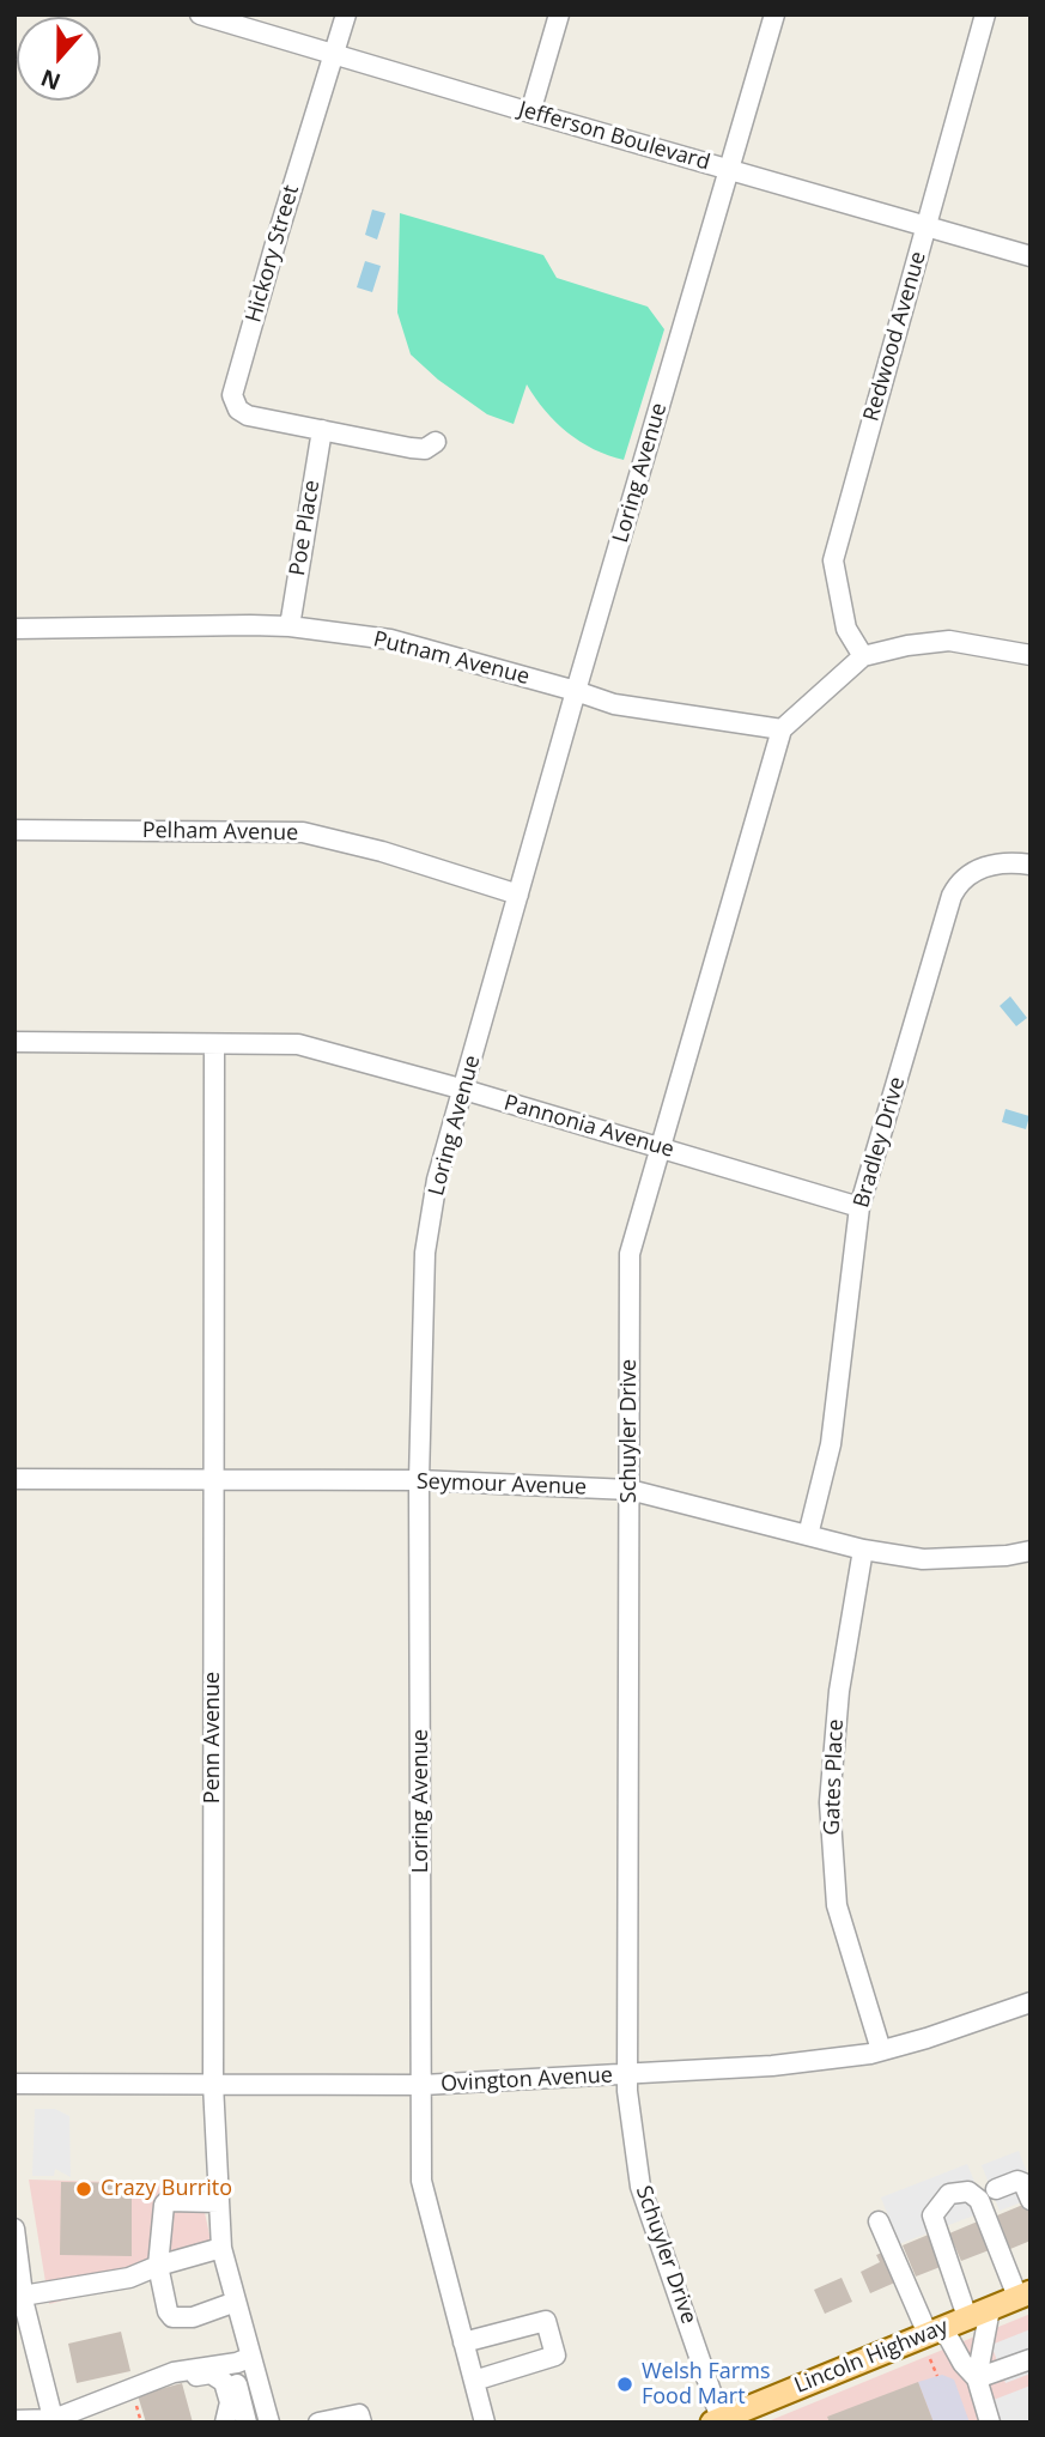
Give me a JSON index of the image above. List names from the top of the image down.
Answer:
{
  "streets": {
    "main road": ["Lincoln Highway"],
    "street": [
      "Jefferson Boulevard",
      "Hickory Street",
      "Redwood Avenue",
      "Loring Avenue",
      "Poe Place",
      "Putnam Avenue",
      "Pelham Avenue",
      "Pannonia Avenue",
      "Bradley Drive",
      "Schuyler Drive",
      "Seymour Avenue",
      "Penn Avenue",
      "Gates Place",
      "Ovington Avenue"
    ]
  },
  "crossings": [
    ["Jefferson Boulevard", "Hickory Street"],
    ["Jefferson Boulevard", "Redwood Avenue"],
    ["Jefferson Boulevard", "Loring Avenue"],
    ["Hickory Street", "Poe Place"],
    ["Loring Avenue", "Putnam Avenue"],
    ["Loring Avenue", "Pelham Avenue"],
    ["Loring Avenue", "Pannonia Avenue"],
    ["Loring Avenue", "Seymour Avenue"],
    ["Loring Avenue", "Ovington Avenue"],
    ["Poe Place", "Putnam Avenue"],
    ["Putnam Avenue", "Schuyler Drive"],
    ["Pannonia Avenue", "Bradley Drive"],
    ["Pannonia Avenue", "Schuyler Drive"],
    ["Pannonia Avenue", "Penn Avenue"],
    ["Bradley Drive", "Seymour Avenue"],
    ["Schuyler Drive", "Seymour Avenue"],
    ["Schuyler Drive", "Ovington Avenue"],
    ["Schuyler Drive", "Lincoln Highway"],
    ["Seymour Avenue", "Penn Avenue"],
    ["Seymour Avenue", "Gates Place"],
    ["Penn Avenue", "Ovington Avenue"],
    ["Gates Place", "Ovington Avenue"]
  ],
  "places": ["Crazy Burrito", "Welsh Farms Food Mart"],
  "north": "bottom"
}
